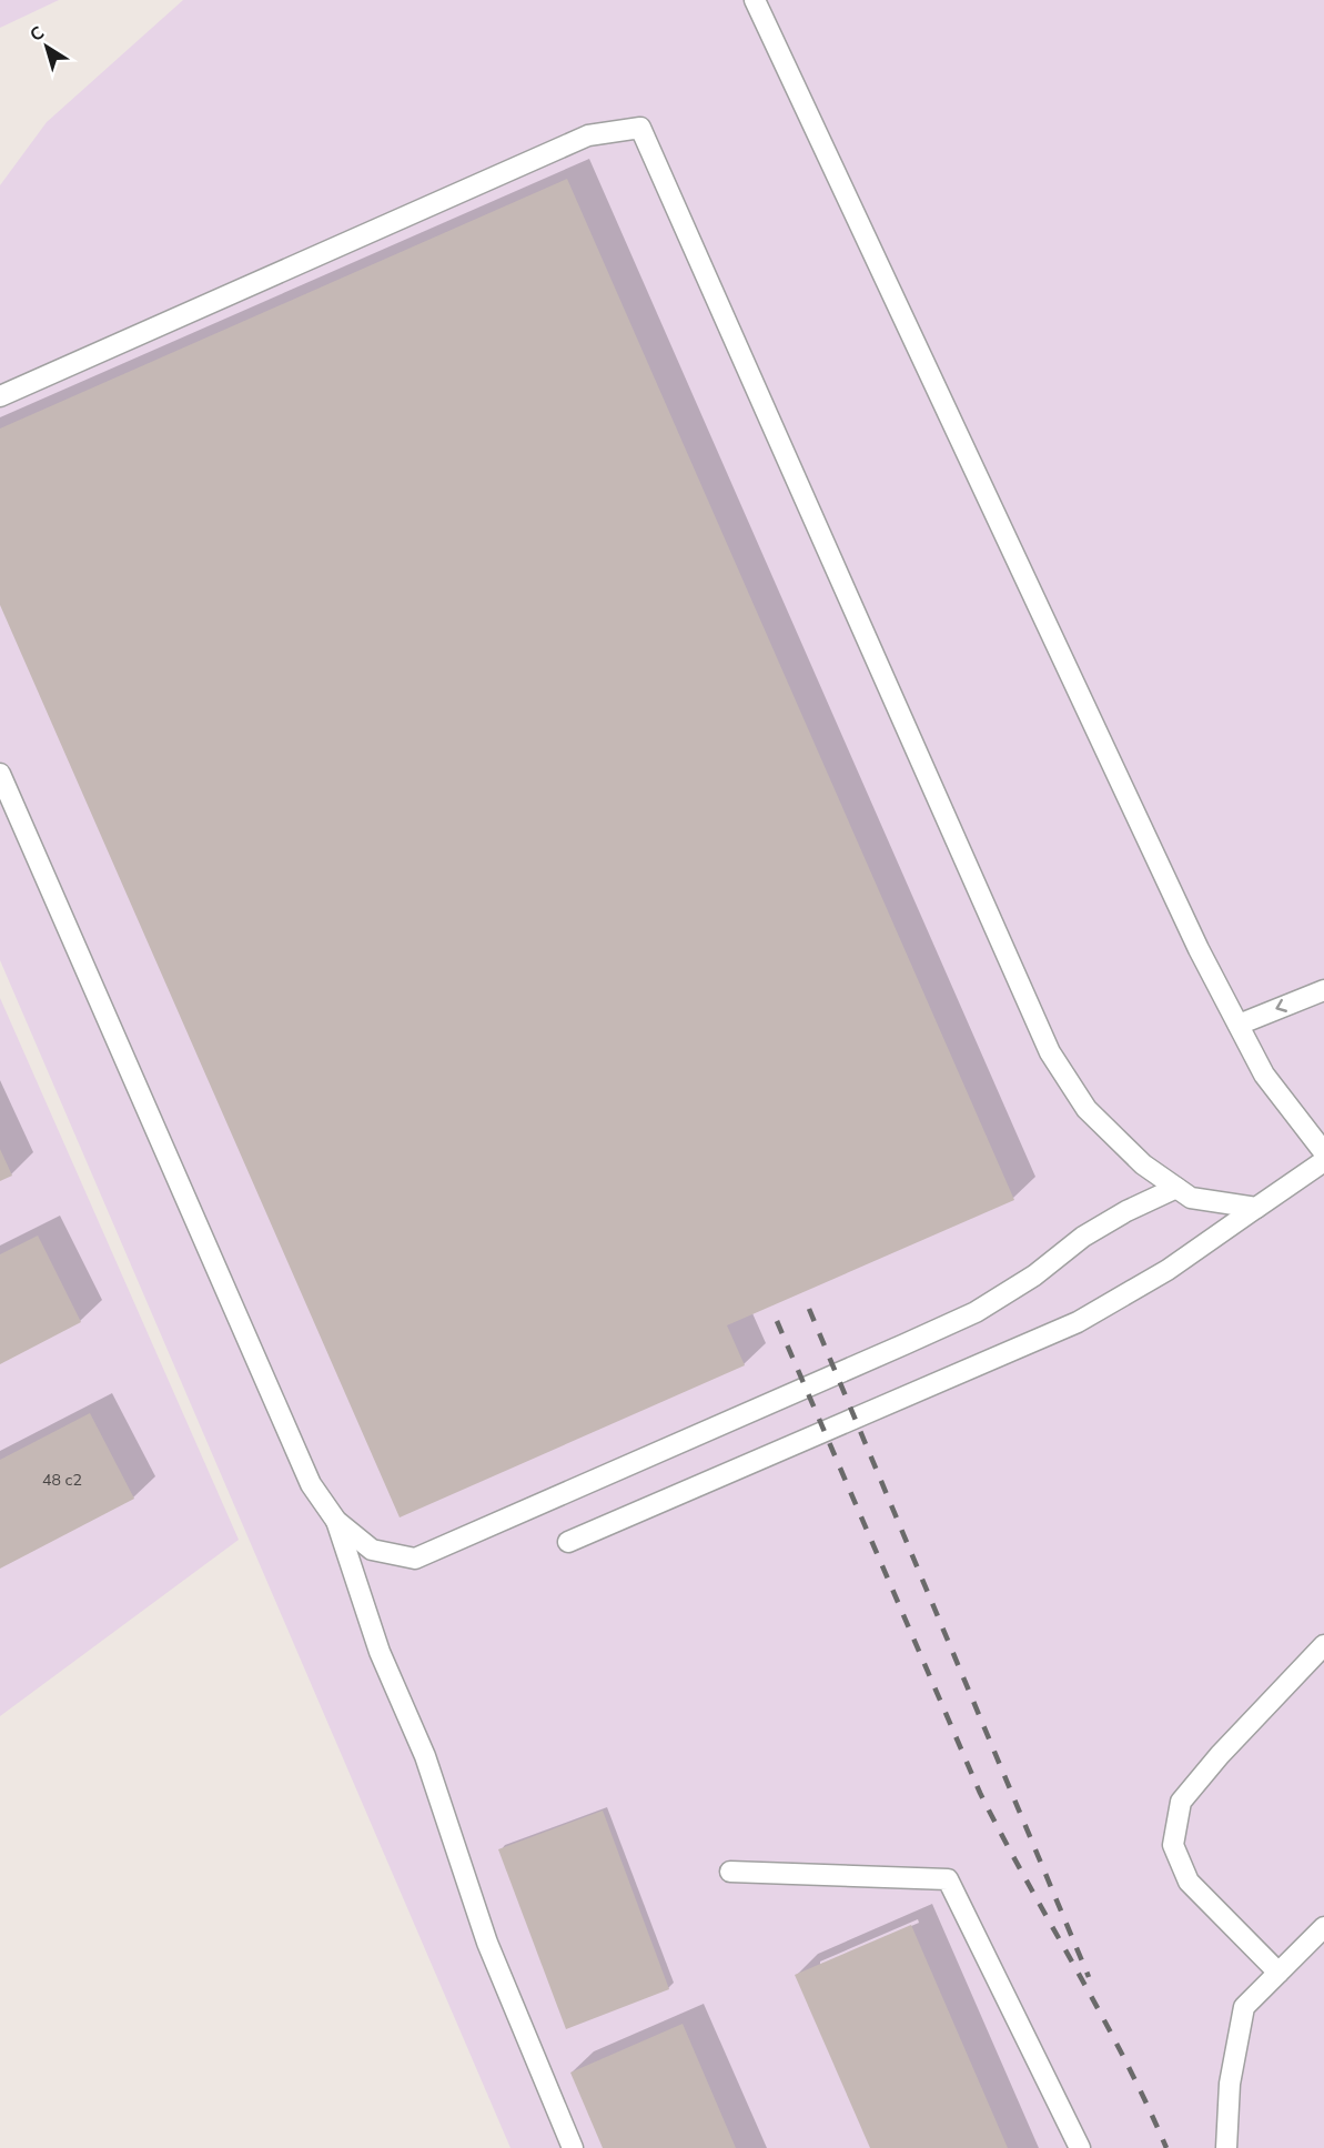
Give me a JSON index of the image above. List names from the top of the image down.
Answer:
{
  "house_numbers": ["48 с2"],
  "north": "top left"
}
